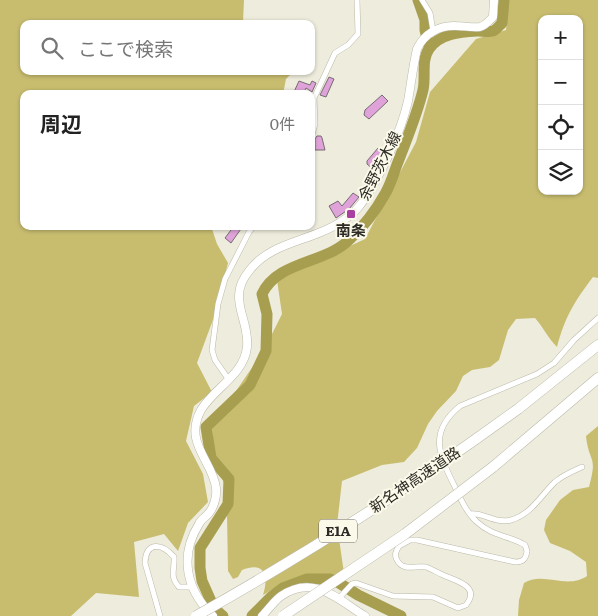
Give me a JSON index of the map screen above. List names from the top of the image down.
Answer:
{
  "streets": {
    "highway": ["新名神高速道路", "E1A"],
    "main road": ["余野茨木線"]
  },
  "places": {
    "transit": ["南条"]
  },
  "page": {
    "map_buttons": ["+", "−"],
    "search": "ここで検索",
    "heading": ["周辺", "0件"]
  }
}
